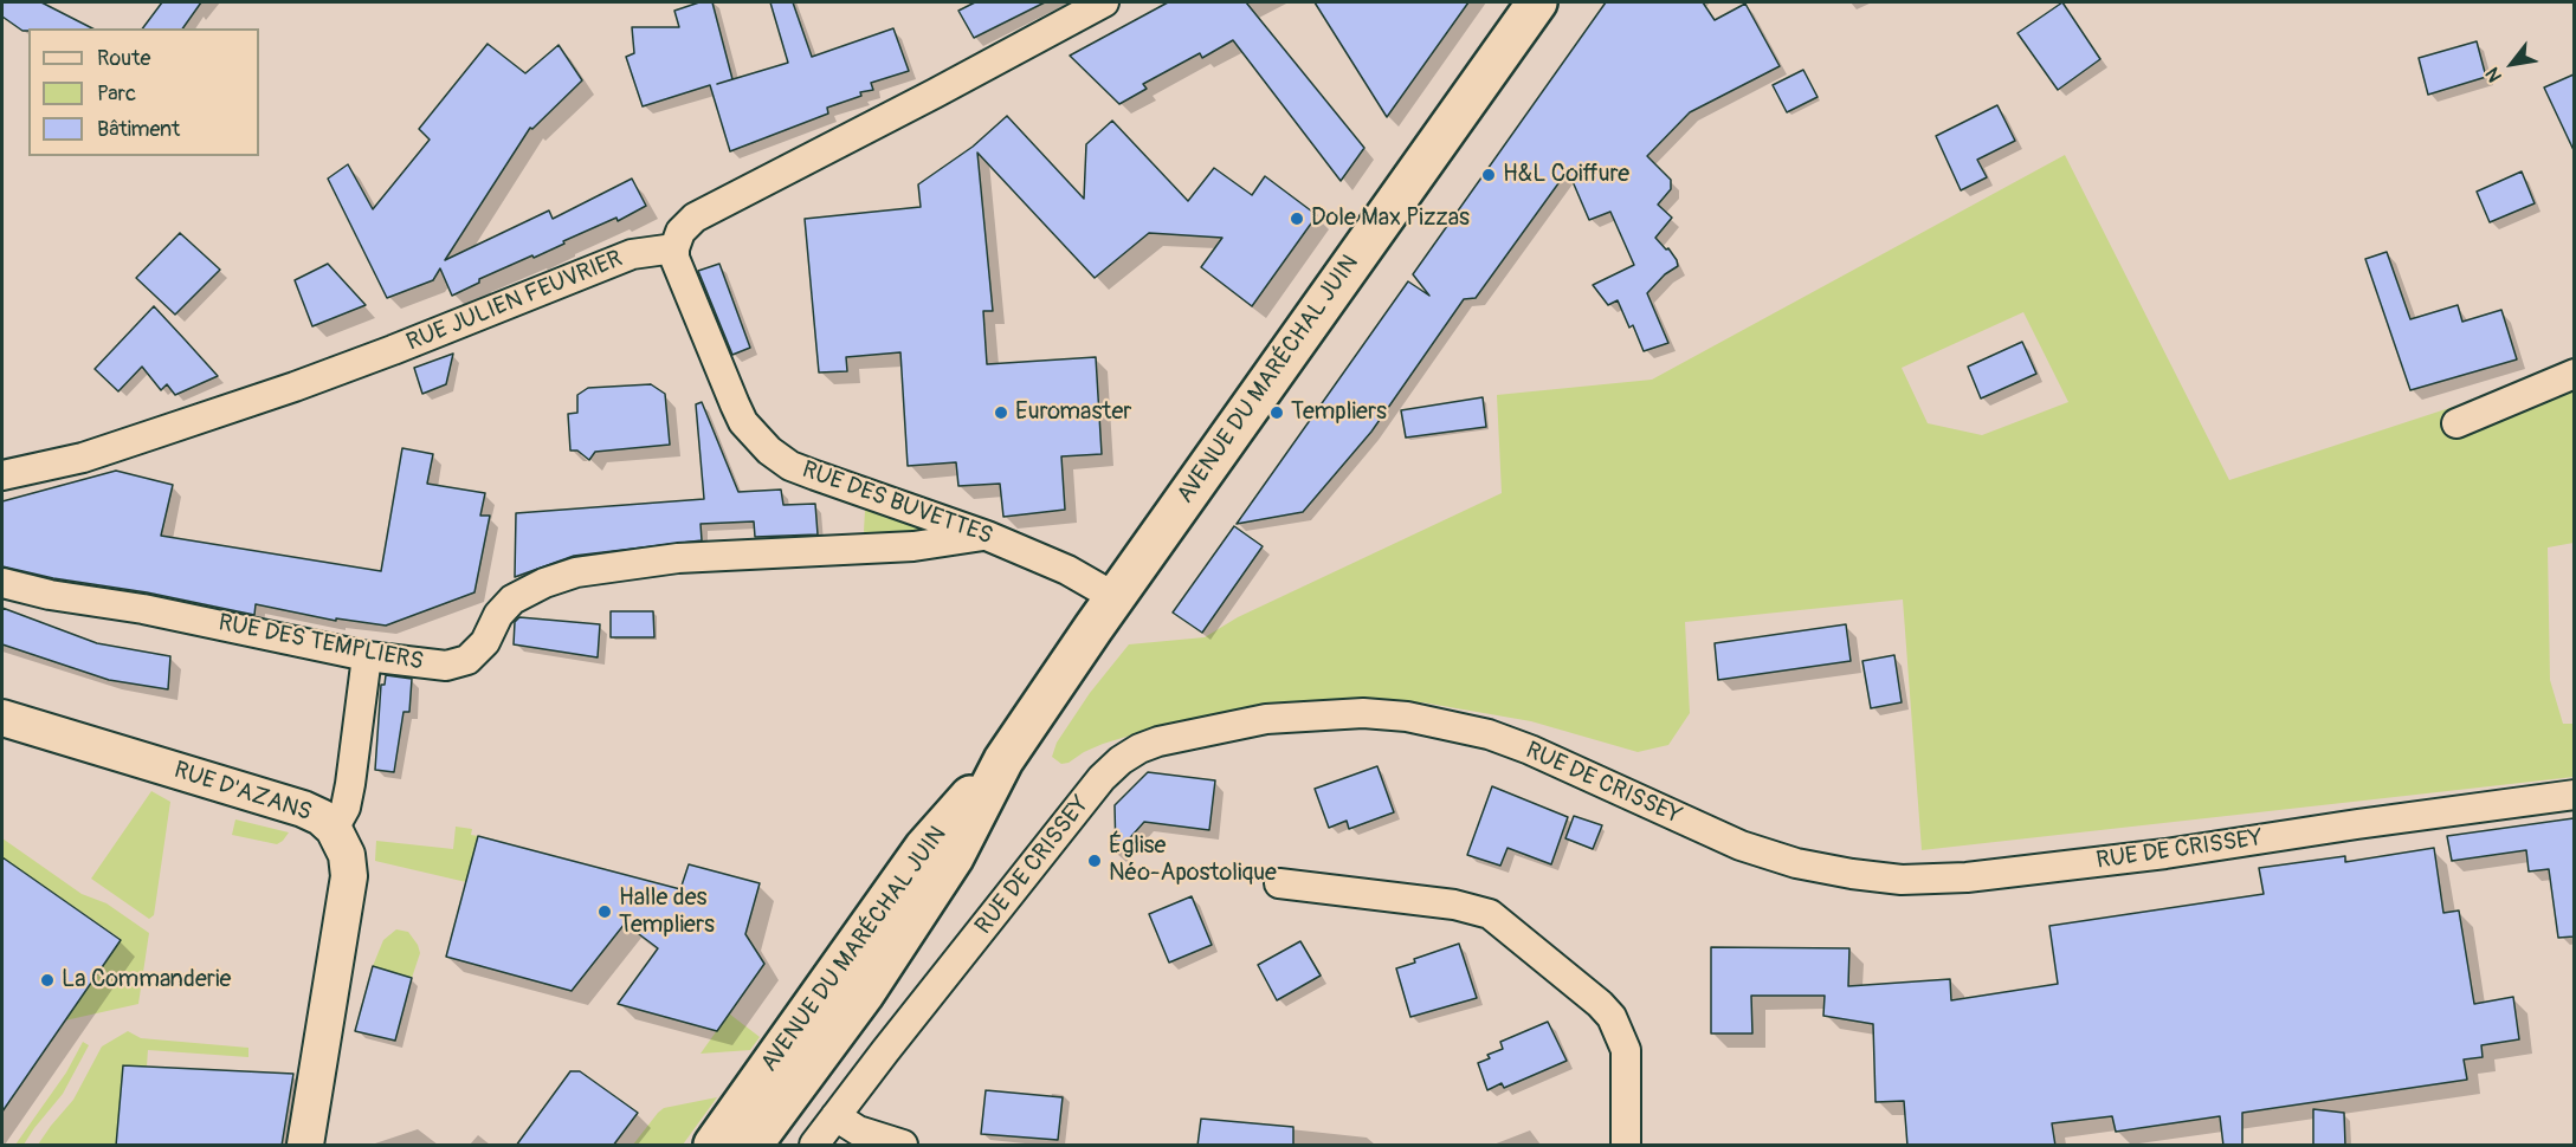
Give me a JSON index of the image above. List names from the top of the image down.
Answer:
{
  "streets": {
    "main road": ["AVENUE DU MARÉCHAL JUIN"],
    "street": [
      "RUE JULIEN FEUVRIER",
      "RUE DES BUVETTES",
      "RUE DES TEMPLIERS",
      "RUE DE CRISSEY",
      "RUE D'AZANS"
    ]
  },
  "crossings": [
    ["RUE JULIEN FEUVRIER", "RUE DES BUVETTES"],
    ["AVENUE DU MARÉCHAL JUIN", "RUE DES BUVETTES"],
    ["RUE DES BUVETTES", "RUE DES TEMPLIERS"]
  ],
  "places": [
    "H&L Coiffure",
    "Dole Max Pizzas",
    "Euromaster",
    "Templiers",
    "Église Néo-Apostolique",
    "Halle des Templiers",
    "La Commanderie"
  ],
  "legend": ["Route", "Parc", "Bâtiment"],
  "north": "bottom left"
}
